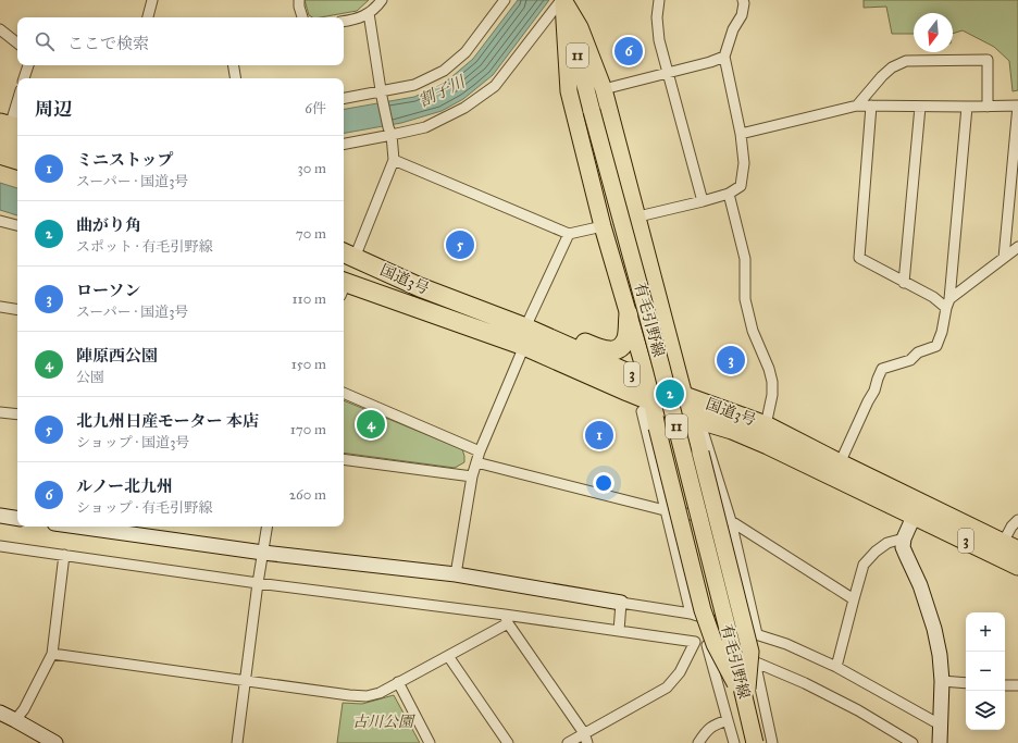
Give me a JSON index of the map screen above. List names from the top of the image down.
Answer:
{
  "streets": {
    "highway": ["国道3号", "3"],
    "main road": ["11", "有毛引野線"]
  },
  "water": ["割子川"],
  "parks": ["古川公園"],
  "north": "bottom",
  "page": {
    "search": "ここで検索",
    "pins": [
      "6",
      "5",
      "3",
      "2",
      "4",
      "1"
    ],
    "heading": ["周辺", "6件"],
    "list": [
      {
        "mark": "1",
        "name": "ミニストップ",
        "note": "スーパー · 国道3号",
        "value": "30 m"
      },
      {
        "mark": "2",
        "name": "曲がり角",
        "note": "スポット · 有毛引野線",
        "value": "70 m"
      },
      {
        "mark": "3",
        "name": "ローソン",
        "note": "スーパー · 国道3号",
        "value": "110 m"
      },
      {
        "mark": "4",
        "name": "陣原西公園",
        "note": "公園",
        "value": "150 m"
      },
      {
        "mark": "5",
        "name": "北九州日産モーター 本店",
        "note": "ショップ · 国道3号",
        "value": "170 m"
      },
      {
        "mark": "6",
        "name": "ルノー北九州",
        "note": "ショップ · 有毛引野線",
        "value": "260 m"
      }
    ],
    "map_buttons": ["+", "−"]
  }
}
